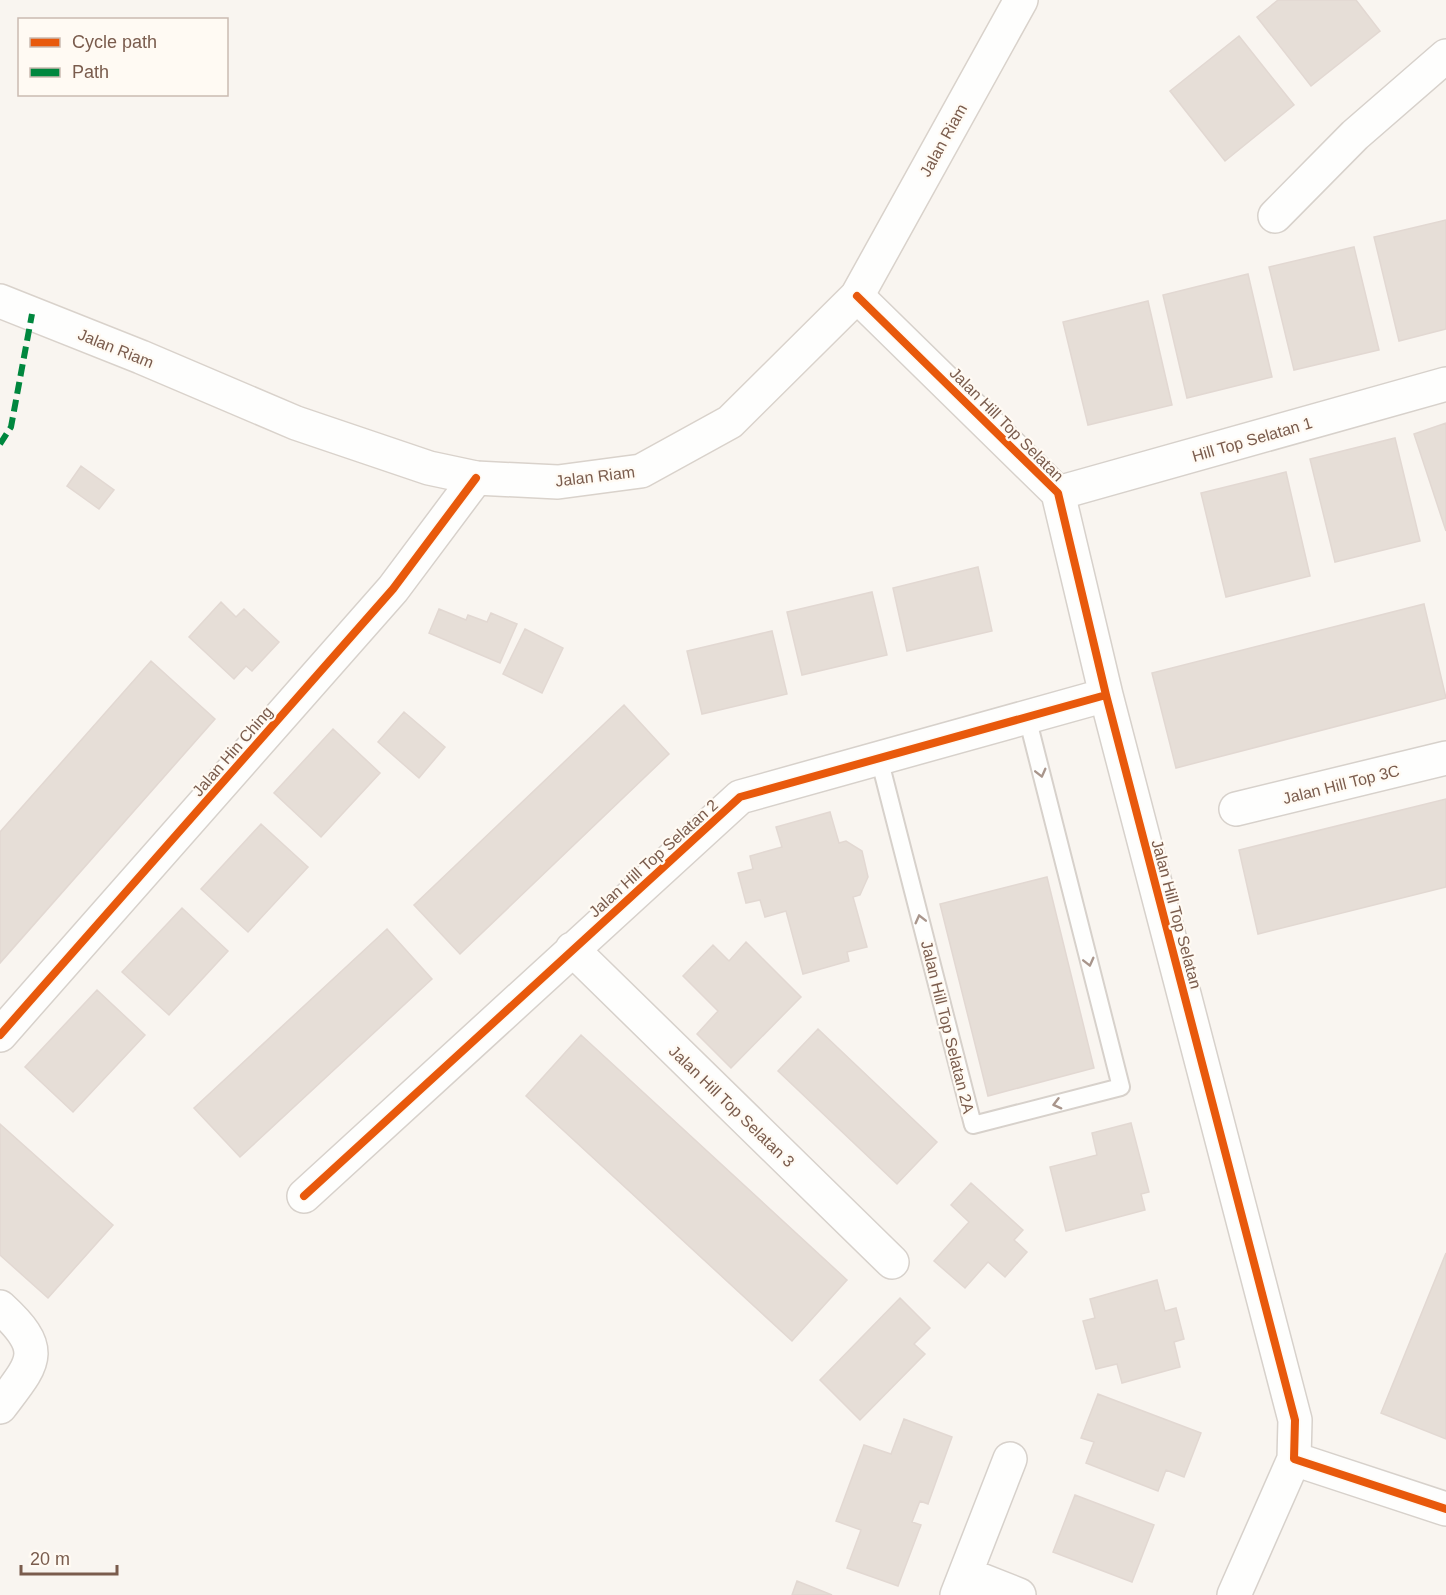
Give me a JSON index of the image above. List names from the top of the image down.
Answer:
{
  "streets": {
    "street": [
      "Jalan Riam",
      "Jalan Hill Top Selatan",
      "Hill Top Selatan 1",
      "Jalan Hin Ching",
      "Jalan Hill Top 3C",
      "Jalan Hill Top Selatan 2",
      "Jalan Hill Top Selatan 3"
    ],
    "lane": ["Jalan Hill Top Selatan 2A"]
  },
  "crossings": [
    ["Jalan Riam", "Jalan Hill Top Selatan"],
    ["Jalan Riam", "Jalan Hin Ching"],
    ["Jalan Hill Top Selatan", "Hill Top Selatan 1"],
    ["Jalan Hill Top Selatan", "Jalan Hill Top Selatan 2"],
    ["Jalan Hill Top Selatan 2", "Jalan Hill Top Selatan 2A"],
    ["Jalan Hill Top Selatan 2", "Jalan Hill Top Selatan 3"]
  ],
  "legend": ["Cycle path", "Path"],
  "scale_bar": "20 m"
}
